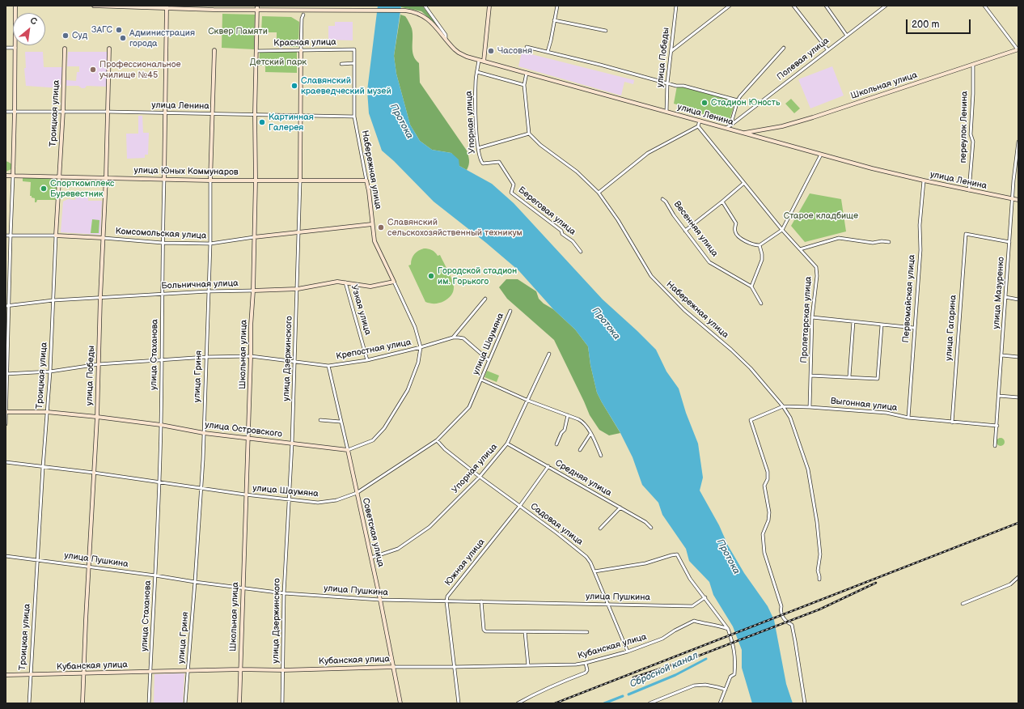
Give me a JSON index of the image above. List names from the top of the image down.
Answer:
{
  "streets": {
    "street": [
      "Красная улица",
      "улица Победы",
      "Полевая улица",
      "Школьная улица",
      "улица Ленина",
      "Троицкая улица",
      "Упорная улица",
      "переулок Ленина",
      "Набережная улица",
      "улица Юных Коммунаров",
      "Береговая улица",
      "Весенняя улица",
      "Комсомольская улица",
      "Больничная улица",
      "улица Мазуренко",
      "Первомайская улица",
      "Узкая улица",
      "Пролетарская улица",
      "улица Гагарина",
      "улица Шаумяна",
      "Крепостная улица",
      "улица Стаханова",
      "улица Дзержинского",
      "улица Гриня",
      "Выгонная улица",
      "улица Островского",
      "Средняя улица",
      "Садовая улица",
      "Советская улица",
      "улица Пушкина",
      "Южная улица",
      "Кубанская улица"
    ]
  },
  "crossings": [
    ["Красная улица", "Школьная улица"],
    ["Красная улица", "Набережная улица"],
    ["Красная улица", "улица Дзержинского"],
    ["улица Победы", "улица Ленина"],
    ["улица Победы", "улица Юных Коммунаров"],
    ["улица Победы", "Комсомольская улица"],
    ["улица Победы", "Больничная улица"],
    ["улица Победы", "улица Шаумяна"],
    ["улица Победы", "Крепостная улица"],
    ["улица Победы", "улица Островского"],
    ["улица Победы", "улица Пушкина"],
    ["улица Победы", "Кубанская улица"],
    ["Полевая улица", "улица Ленина"],
    ["Школьная улица", "улица Ленина"],
    ["Школьная улица", "переулок Ленина"],
    ["Школьная улица", "улица Юных Коммунаров"],
    ["Школьная улица", "Комсомольская улица"],
    ["Школьная улица", "Больничная улица"],
    ["Школьная улица", "улица Шаумяна"],
    ["Школьная улица", "Крепостная улица"],
    ["Школьная улица", "улица Островского"],
    ["Школьная улица", "улица Пушкина"],
    ["Школьная улица", "Кубанская улица"],
    ["улица Ленина", "Троицкая улица"],
    ["улица Ленина", "Упорная улица"],
    ["улица Ленина", "переулок Ленина"],
    ["улица Ленина", "Набережная улица"],
    ["улица Ленина", "улица Мазуренко"],
    ["улица Ленина", "Первомайская улица"],
    ["улица Ленина", "улица Стаханова"],
    ["улица Ленина", "улица Дзержинского"],
    ["улица Ленина", "улица Гриня"],
    ["Троицкая улица", "улица Юных Коммунаров"],
    ["Троицкая улица", "Комсомольская улица"],
    ["Троицкая улица", "Больничная улица"],
    ["Троицкая улица", "улица Шаумяна"],
    ["Троицкая улица", "Крепостная улица"],
    ["Троицкая улица", "улица Островского"],
    ["Троицкая улица", "улица Пушкина"],
    ["Троицкая улица", "Кубанская улица"],
    ["Упорная улица", "Береговая улица"],
    ["Упорная улица", "Средняя улица"],
    ["Упорная улица", "Садовая улица"],
    ["Упорная улица", "Советская улица"],
    ["Набережная улица", "улица Юных Коммунаров"],
    ["Набережная улица", "Комсомольская улица"],
    ["Набережная улица", "Больничная улица"],
    ["Набережная улица", "Крепостная улица"],
    ["Набережная улица", "Выгонная улица"],
    ["Набережная улица", "улица Островского"],
    ["улица Юных Коммунаров", "улица Стаханова"],
    ["улица Юных Коммунаров", "улица Дзержинского"],
    ["улица Юных Коммунаров", "улица Гриня"],
    ["Комсомольская улица", "улица Стаханова"],
    ["Комсомольская улица", "улица Дзержинского"],
    ["Комсомольская улица", "улица Гриня"],
    ["Больничная улица", "Узкая улица"],
    ["Больничная улица", "улица Стаханова"],
    ["Больничная улица", "улица Дзержинского"],
    ["Больничная улица", "улица Гриня"],
    ["улица Мазуренко", "улица Гагарина"],
    ["улица Мазуренко", "Выгонная улица"],
    ["Первомайская улица", "Выгонная улица"],
    ["Узкая улица", "Крепостная улица"],
    ["Пролетарская улица", "Выгонная улица"],
    ["улица Гагарина", "Выгонная улица"],
    ["улица Шаумяна", "улица Стаханова"],
    ["улица Шаумяна", "улица Дзержинского"],
    ["улица Шаумяна", "улица Гриня"],
    ["улица Шаумяна", "Садовая улица"],
    ["улица Шаумяна", "Советская улица"],
    ["Крепостная улица", "улица Стаханова"],
    ["Крепостная улица", "улица Дзержинского"],
    ["Крепостная улица", "улица Гриня"],
    ["Крепостная улица", "улица Островского"],
    ["Крепостная улица", "Советская улица"],
    ["улица Стаханова", "улица Островского"],
    ["улица Стаханова", "улица Пушкина"],
    ["улица Стаханова", "Кубанская улица"],
    ["улица Дзержинского", "улица Островского"],
    ["улица Дзержинского", "улица Пушкина"],
    ["улица Дзержинского", "Кубанская улица"],
    ["улица Гриня", "улица Островского"],
    ["улица Гриня", "улица Пушкина"],
    ["улица Гриня", "Кубанская улица"],
    ["улица Островского", "Советская улица"],
    ["Средняя улица", "Южная улица"],
    ["Садовая улица", "улица Пушкина"],
    ["Садовая улица", "Южная улица"],
    ["Садовая улица", "Кубанская улица"],
    ["Советская улица", "улица Пушкина"],
    ["Советская улица", "Кубанская улица"],
    ["улица Пушкина", "Южная улица"]
  ],
  "water": ["Протока", "Сбросной канал"],
  "parks": ["Сквер Памяти", "Детский парк", "Старое кладбище"],
  "places": [
    "ЗАГС",
    "Суд",
    "Администрация города",
    "Часовня",
    "Профессиональное училище №45",
    "Славянский краеведческий музей",
    "Стадион Юность",
    "Картинная Галерея",
    "Cпорткомплекс Буревестник",
    "Славянский сельскохозяйственный техникум",
    "Городской cтадион им. Горького"
  ],
  "scale_bar": "200 m",
  "north": "top right"
}
